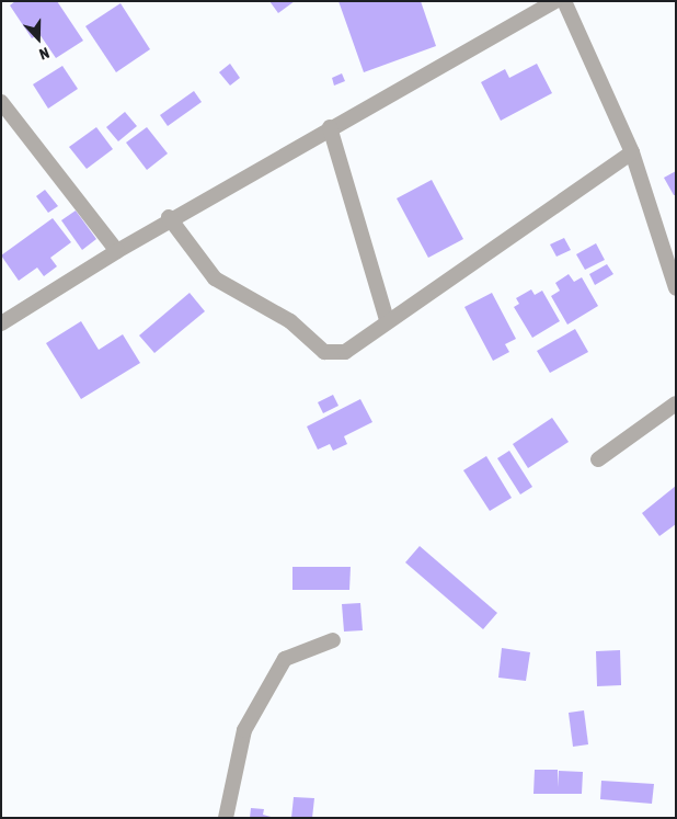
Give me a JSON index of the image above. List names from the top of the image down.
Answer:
{
  "north": "bottom"
}
